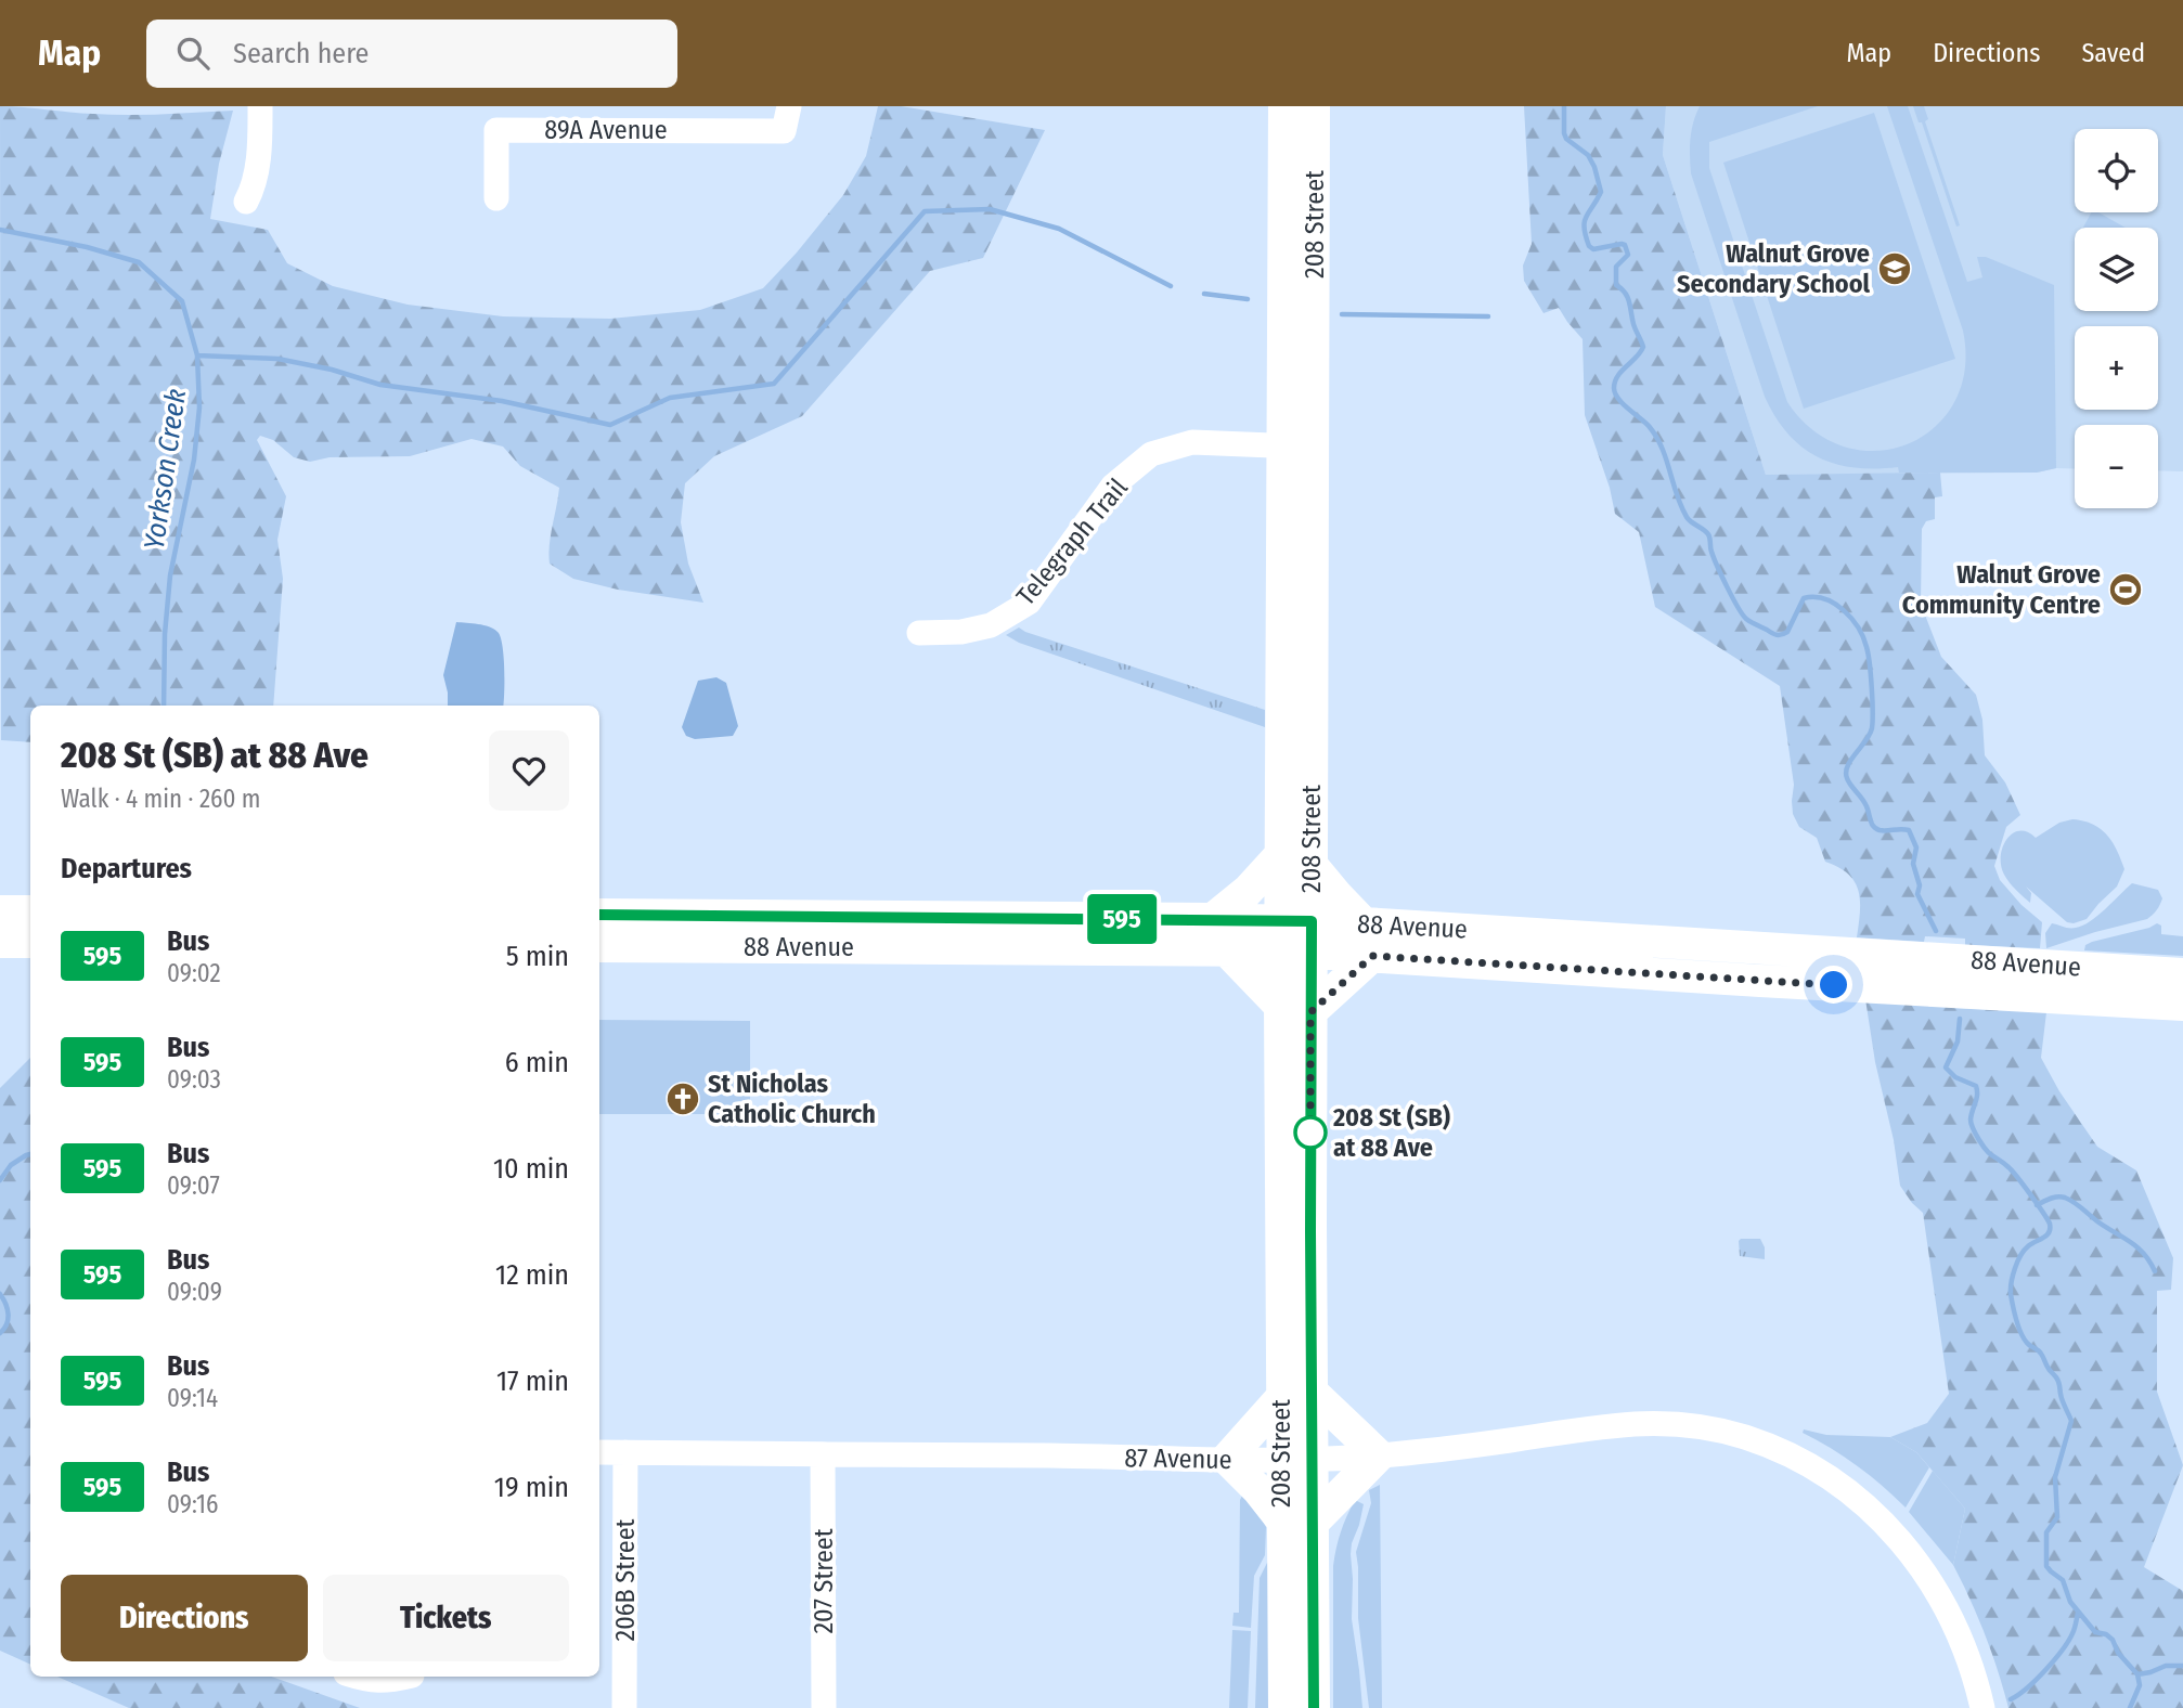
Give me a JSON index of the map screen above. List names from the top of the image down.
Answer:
{
  "streets": {
    "main road": ["208 Street", "88 Avenue"],
    "street": [
      "89A Avenue",
      "Telegraph Trail",
      "87 Avenue",
      "206B Street",
      "207 Street"
    ]
  },
  "crossings": [
    ["208 Street", "Telegraph Trail"],
    ["208 Street", "88 Avenue"],
    ["208 Street", "87 Avenue"],
    ["87 Avenue", "206B Street"],
    ["87 Avenue", "207 Street"]
  ],
  "water": ["Yorkson Creek"],
  "places": {
    "school or university": ["Walnut Grove Secondary School"],
    "sports": ["Walnut Grove Community Centre"],
    "church": ["St Nicholas Catholic Church"],
    "other": ["208 St (SB) at 88 Ave"]
  },
  "lines": ["bus line 595"],
  "page": {
    "header": "Map",
    "search": "Search here",
    "nav": ["Map", "Directions", "Saved"],
    "on_map": "595",
    "map_buttons": ["+", "−"],
    "heading": [
      ["208 St (SB) at 88 Ave", "Walk · 4 min · 260 m"],
      "Departures"
    ],
    "list": [
      {
        "mark": "595",
        "name": "Bus",
        "note": "09:02",
        "value": "5 min"
      },
      {
        "mark": "595",
        "name": "Bus",
        "note": "09:03",
        "value": "6 min"
      },
      {
        "mark": "595",
        "name": "Bus",
        "note": "09:07",
        "value": "10 min"
      },
      {
        "mark": "595",
        "name": "Bus",
        "note": "09:09",
        "value": "12 min"
      },
      {
        "mark": "595",
        "name": "Bus",
        "note": "09:14",
        "value": "17 min"
      },
      {
        "mark": "595",
        "name": "Bus",
        "note": "09:16",
        "value": "19 min"
      }
    ],
    "buttons": ["Directions", "Tickets"]
  }
}
